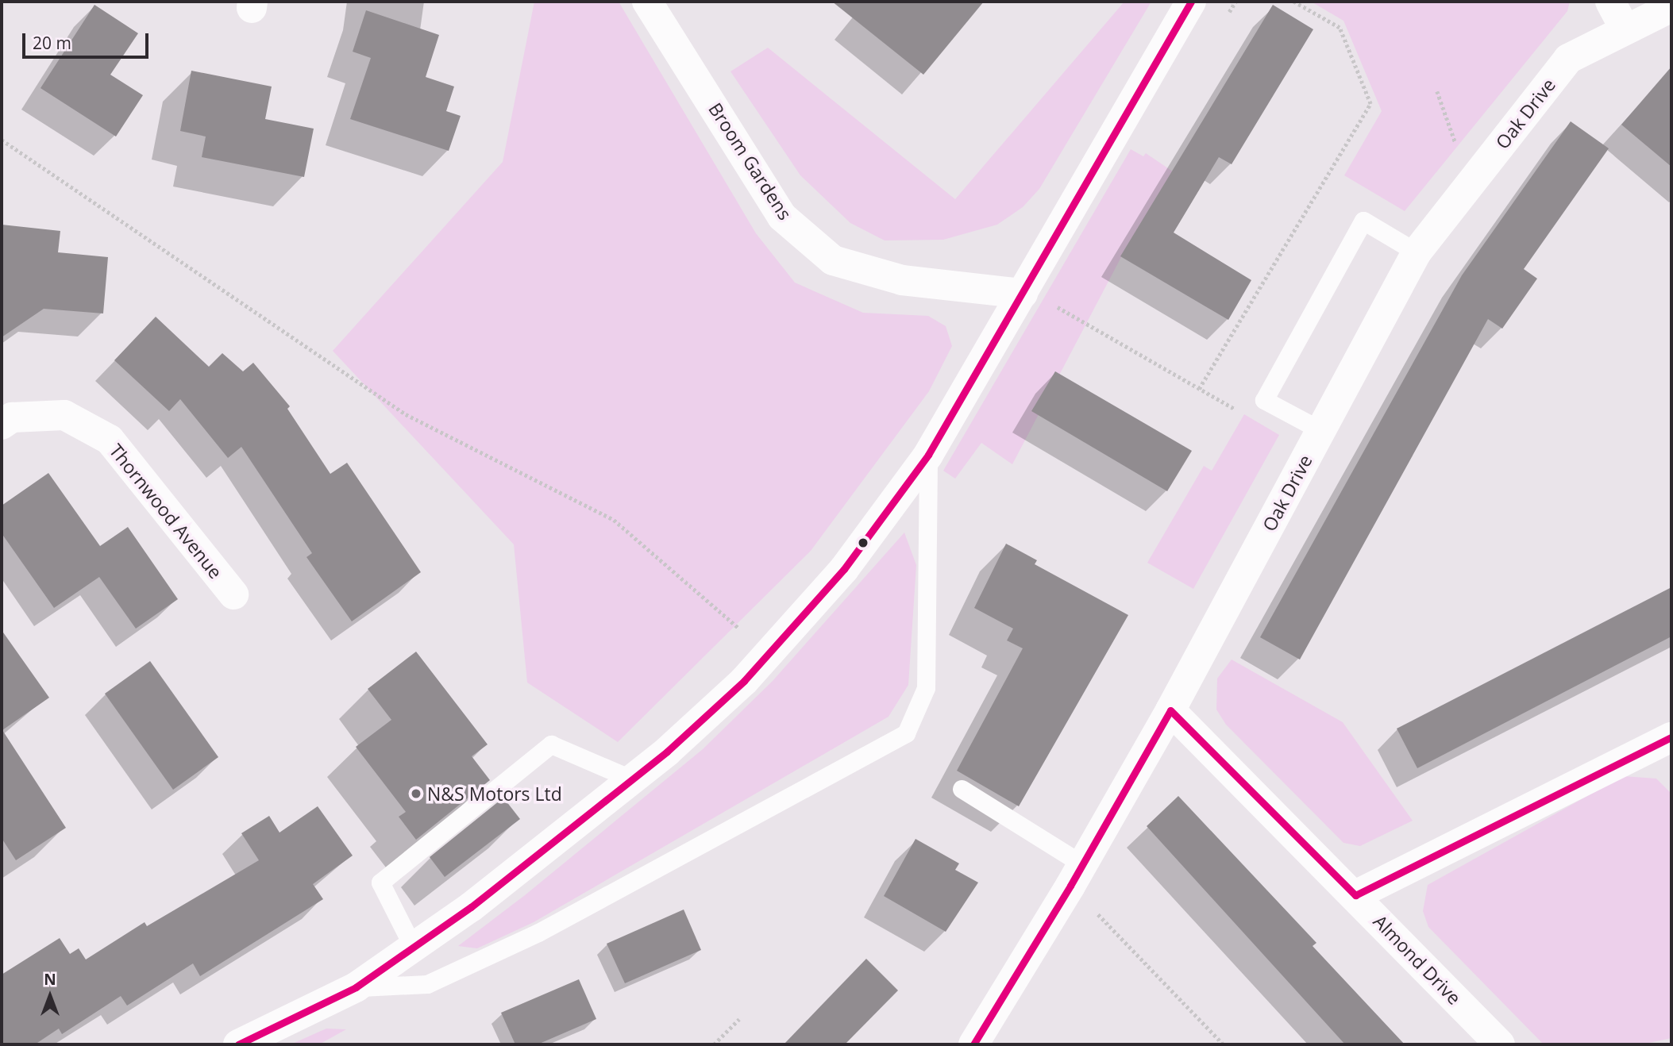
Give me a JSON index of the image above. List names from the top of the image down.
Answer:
{
  "streets": {
    "street": [
      "Oak Drive",
      "Broom Gardens",
      "Thornwood Avenue",
      "Almond Drive"
    ]
  },
  "crossings": [
    ["Oak Drive", "Almond Drive"]
  ],
  "places": ["N&S Motors Ltd"],
  "scale_bar": "20 m",
  "north": "top"
}
